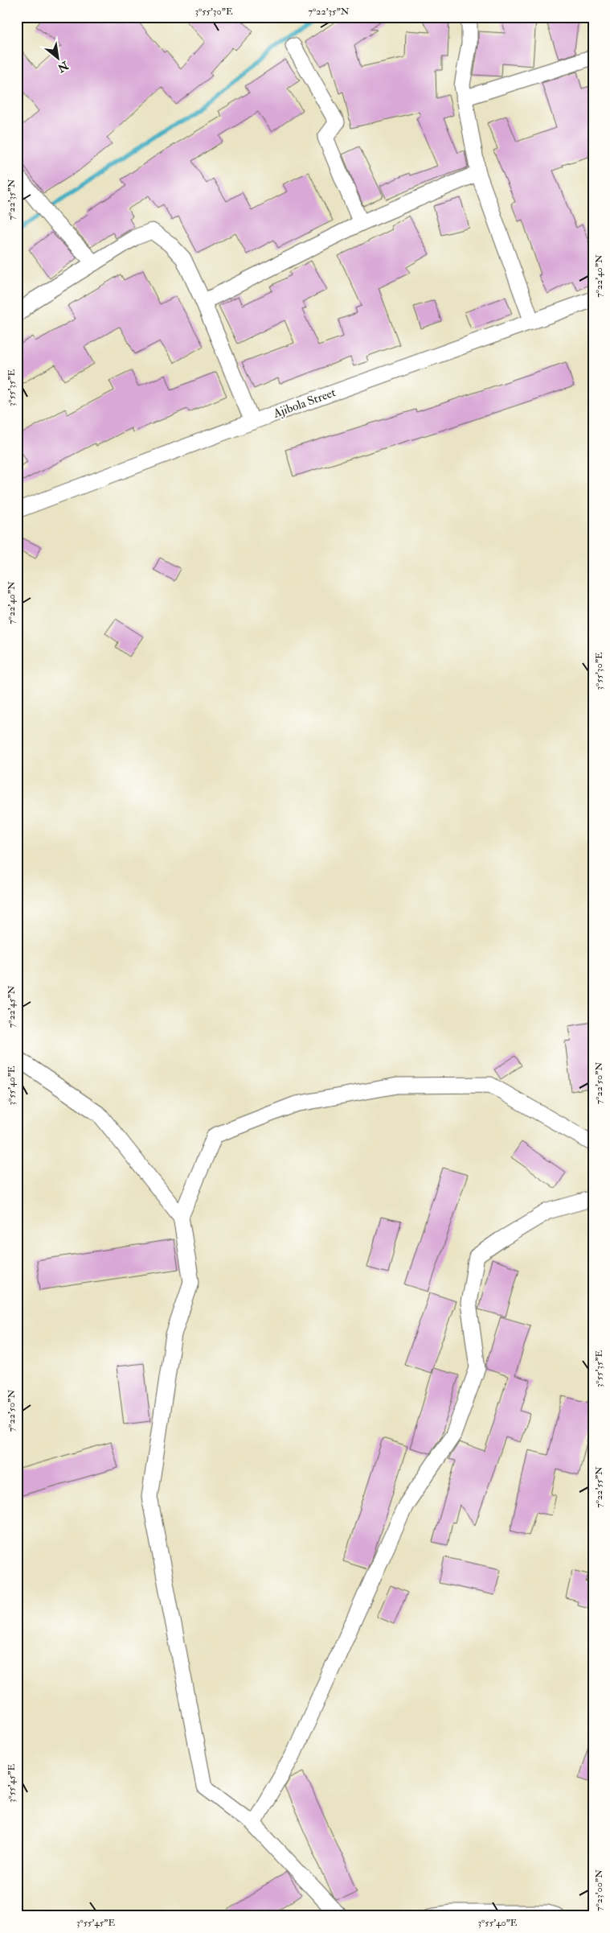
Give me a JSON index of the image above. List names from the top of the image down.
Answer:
{
  "streets": {
    "street": ["Ajibola Street"]
  },
  "north": "bottom right",
  "coordinates": [
    "3°55'30\"E",
    "7°22'35\"N",
    "7°22'40\"N",
    "3°55'35\"E",
    "7°22'45\"N",
    "7°22'50\"N",
    "3°55'40\"E",
    "7°22'55\"N",
    "3°55'45\"E",
    "7°23'00\"N"
  ]
}
